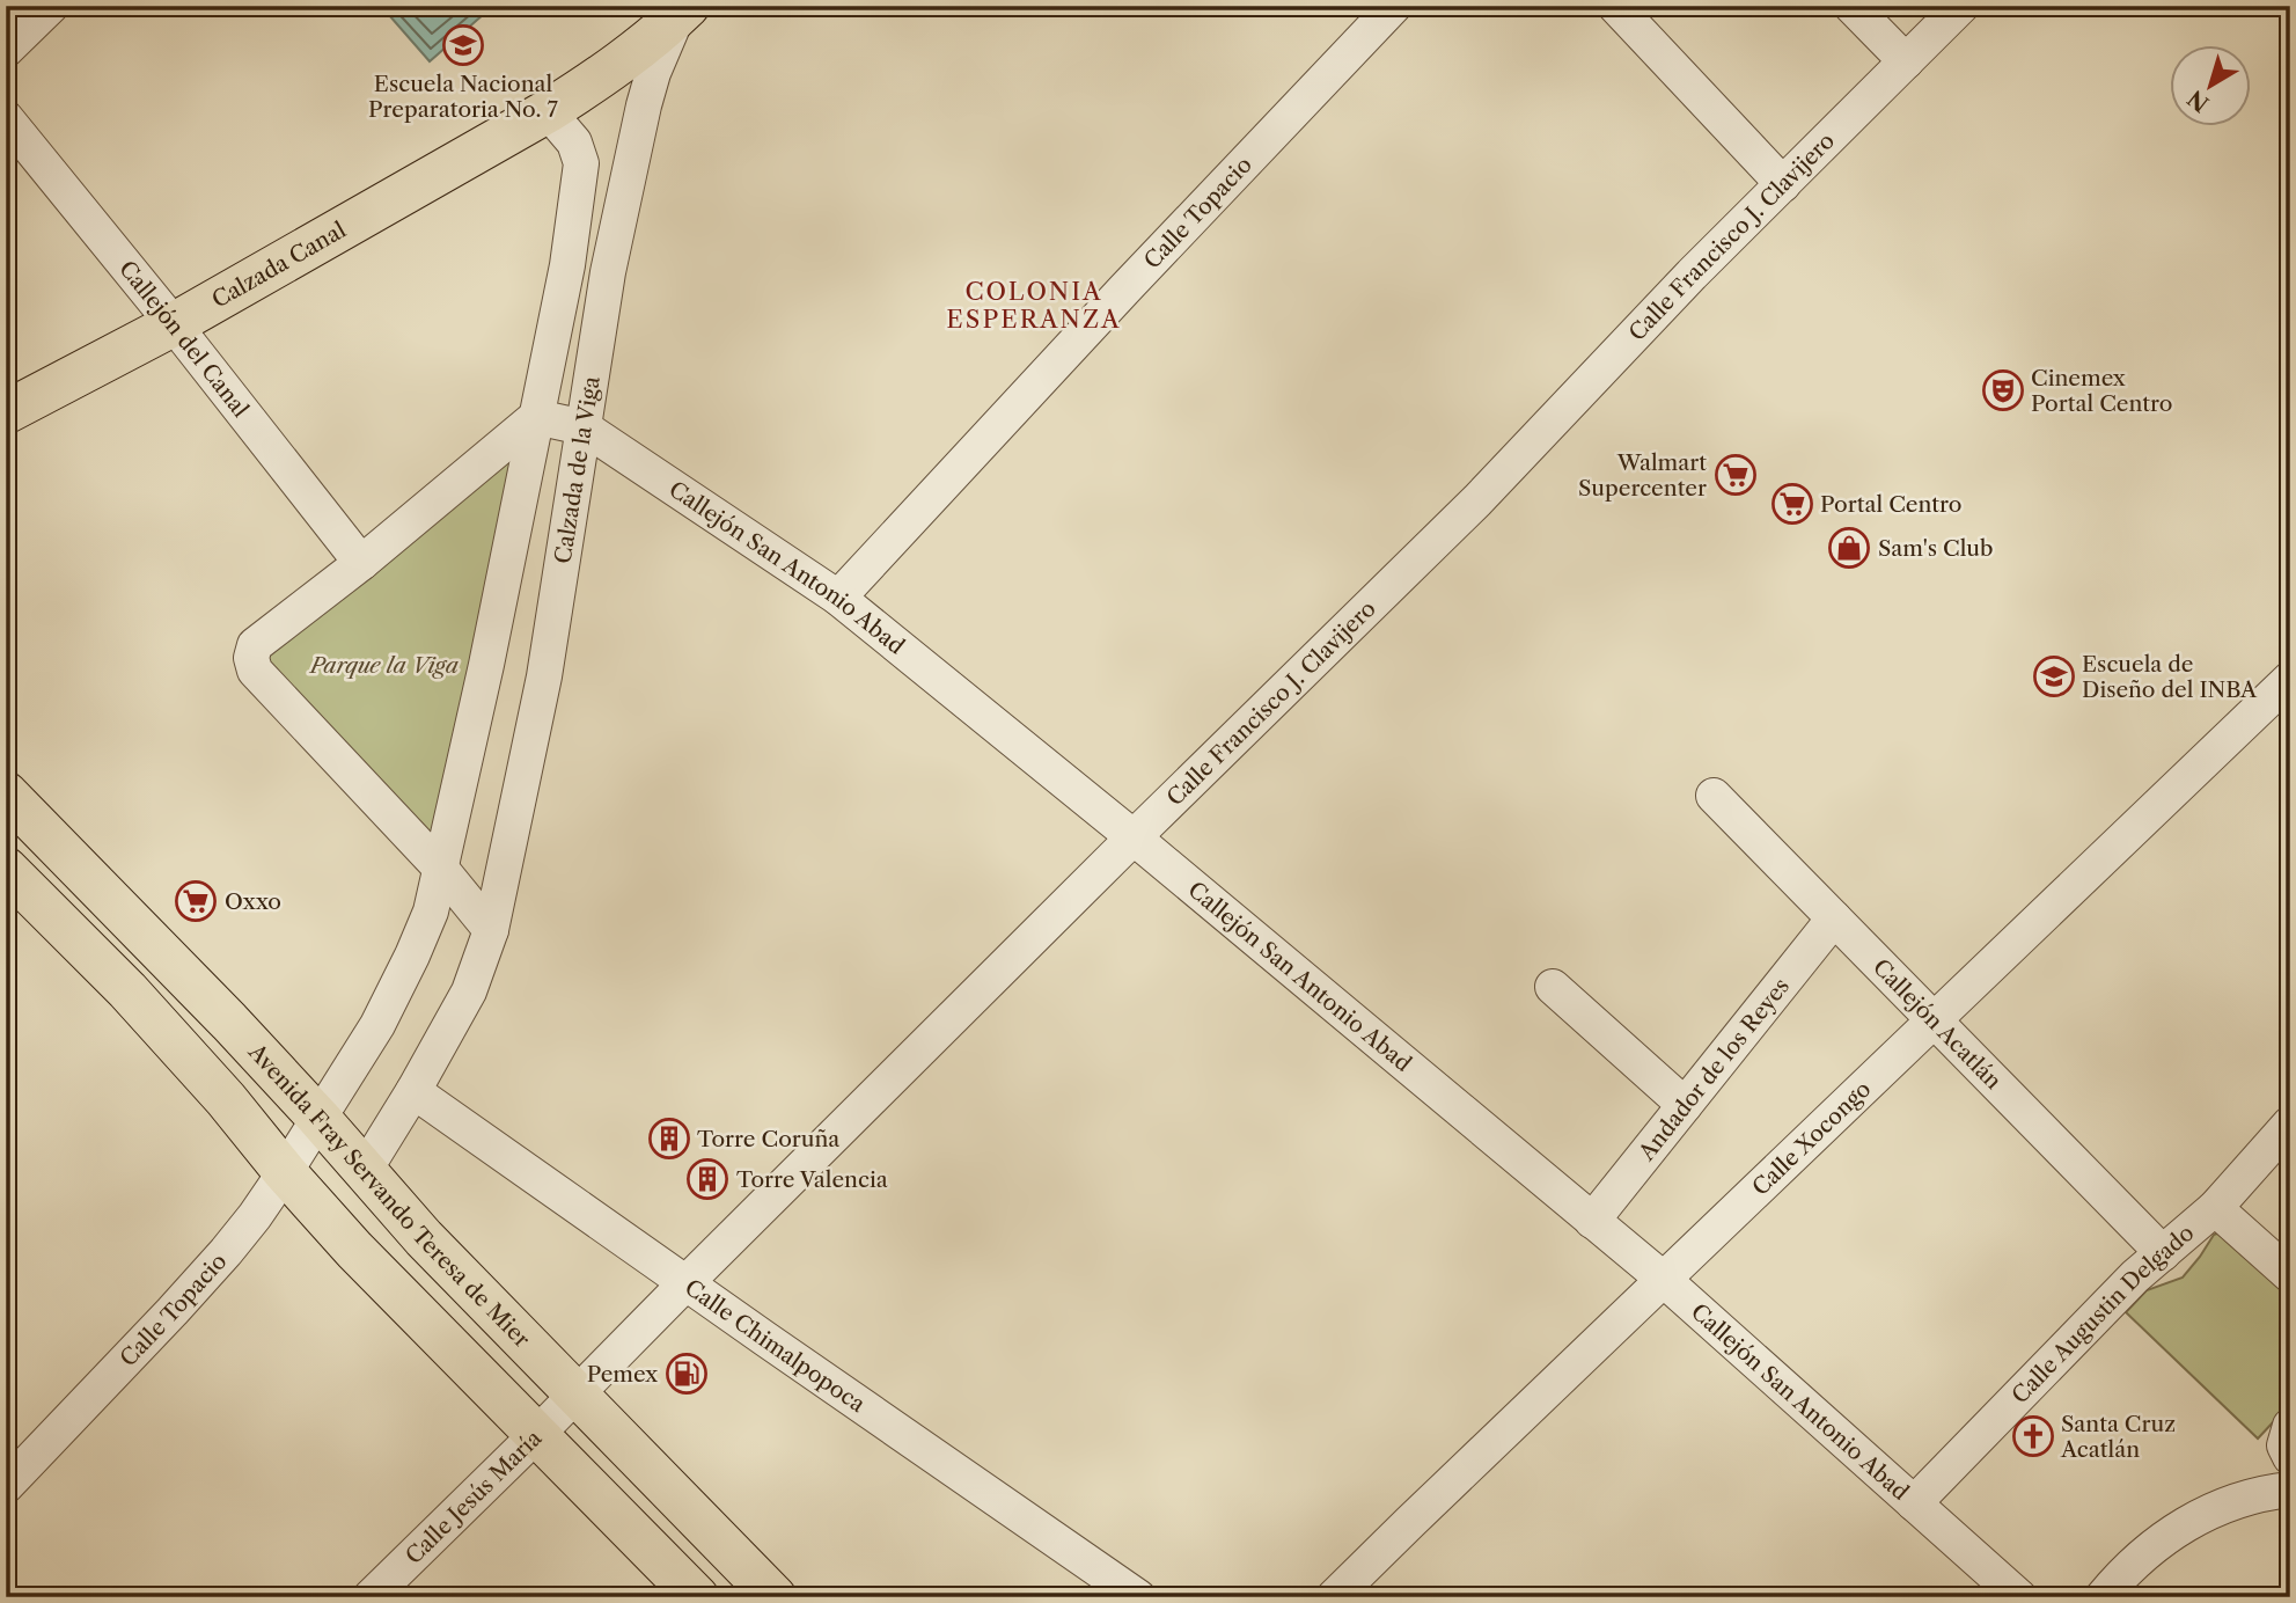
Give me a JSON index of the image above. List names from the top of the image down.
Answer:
{
  "streets": {
    "main road": ["Calzada Canal", "Calzada de la Viga", "Avenida Fray Servando Teresa de Mier"],
    "street": [
      "Calle Topacio",
      "Calle Francisco J. Clavijero",
      "Callejón del Canal",
      "Callejón San Antonio Abad",
      "Callejón Acatlán",
      "Andador de los Reyes",
      "Calle Xocongo",
      "Calle Augustin Delgado",
      "Calle Chimalpopoca",
      "Calle Jesús María"
    ]
  },
  "crossings": [
    ["Calle Topacio", "Calzada de la Viga"],
    ["Calle Topacio", "Callejón San Antonio Abad"],
    ["Calle Topacio", "Avenida Fray Servando Teresa de Mier"],
    ["Calle Francisco J. Clavijero", "Callejón San Antonio Abad"],
    ["Calle Francisco J. Clavijero", "Avenida Fray Servando Teresa de Mier"],
    ["Calle Francisco J. Clavijero", "Calle Chimalpopoca"],
    ["Calle Francisco J. Clavijero", "Calle Jesús María"],
    ["Calzada Canal", "Callejón del Canal"],
    ["Calzada Canal", "Calzada de la Viga"],
    ["Calzada de la Viga", "Callejón San Antonio Abad"],
    ["Calzada de la Viga", "Avenida Fray Servando Teresa de Mier"],
    ["Calzada de la Viga", "Calle Chimalpopoca"],
    ["Callejón San Antonio Abad", "Andador de los Reyes"],
    ["Callejón San Antonio Abad", "Calle Xocongo"],
    ["Callejón San Antonio Abad", "Calle Augustin Delgado"],
    ["Callejón Acatlán", "Andador de los Reyes"],
    ["Callejón Acatlán", "Calle Xocongo"],
    ["Callejón Acatlán", "Calle Augustin Delgado"],
    ["Avenida Fray Servando Teresa de Mier", "Calle Jesús María"]
  ],
  "districts": ["COLONIA ESPERANZA"],
  "parks": ["Parque la Viga"],
  "places": {
    "school or university": ["Escuela Nacional Preparatoria No. 7", "Escuela de Diseño del INBA"],
    "theatre": ["Cinemex Portal Centro"],
    "supermarket": ["Walmart Supercenter", "Portal Centro", "Oxxo"],
    "shop": ["Sam's Club"],
    "building": ["Torre Coruña", "Torre Valencia"],
    "fuel station": ["Pemex"],
    "church": ["Santa Cruz Acatlán"]
  },
  "north": "bottom left"
}
